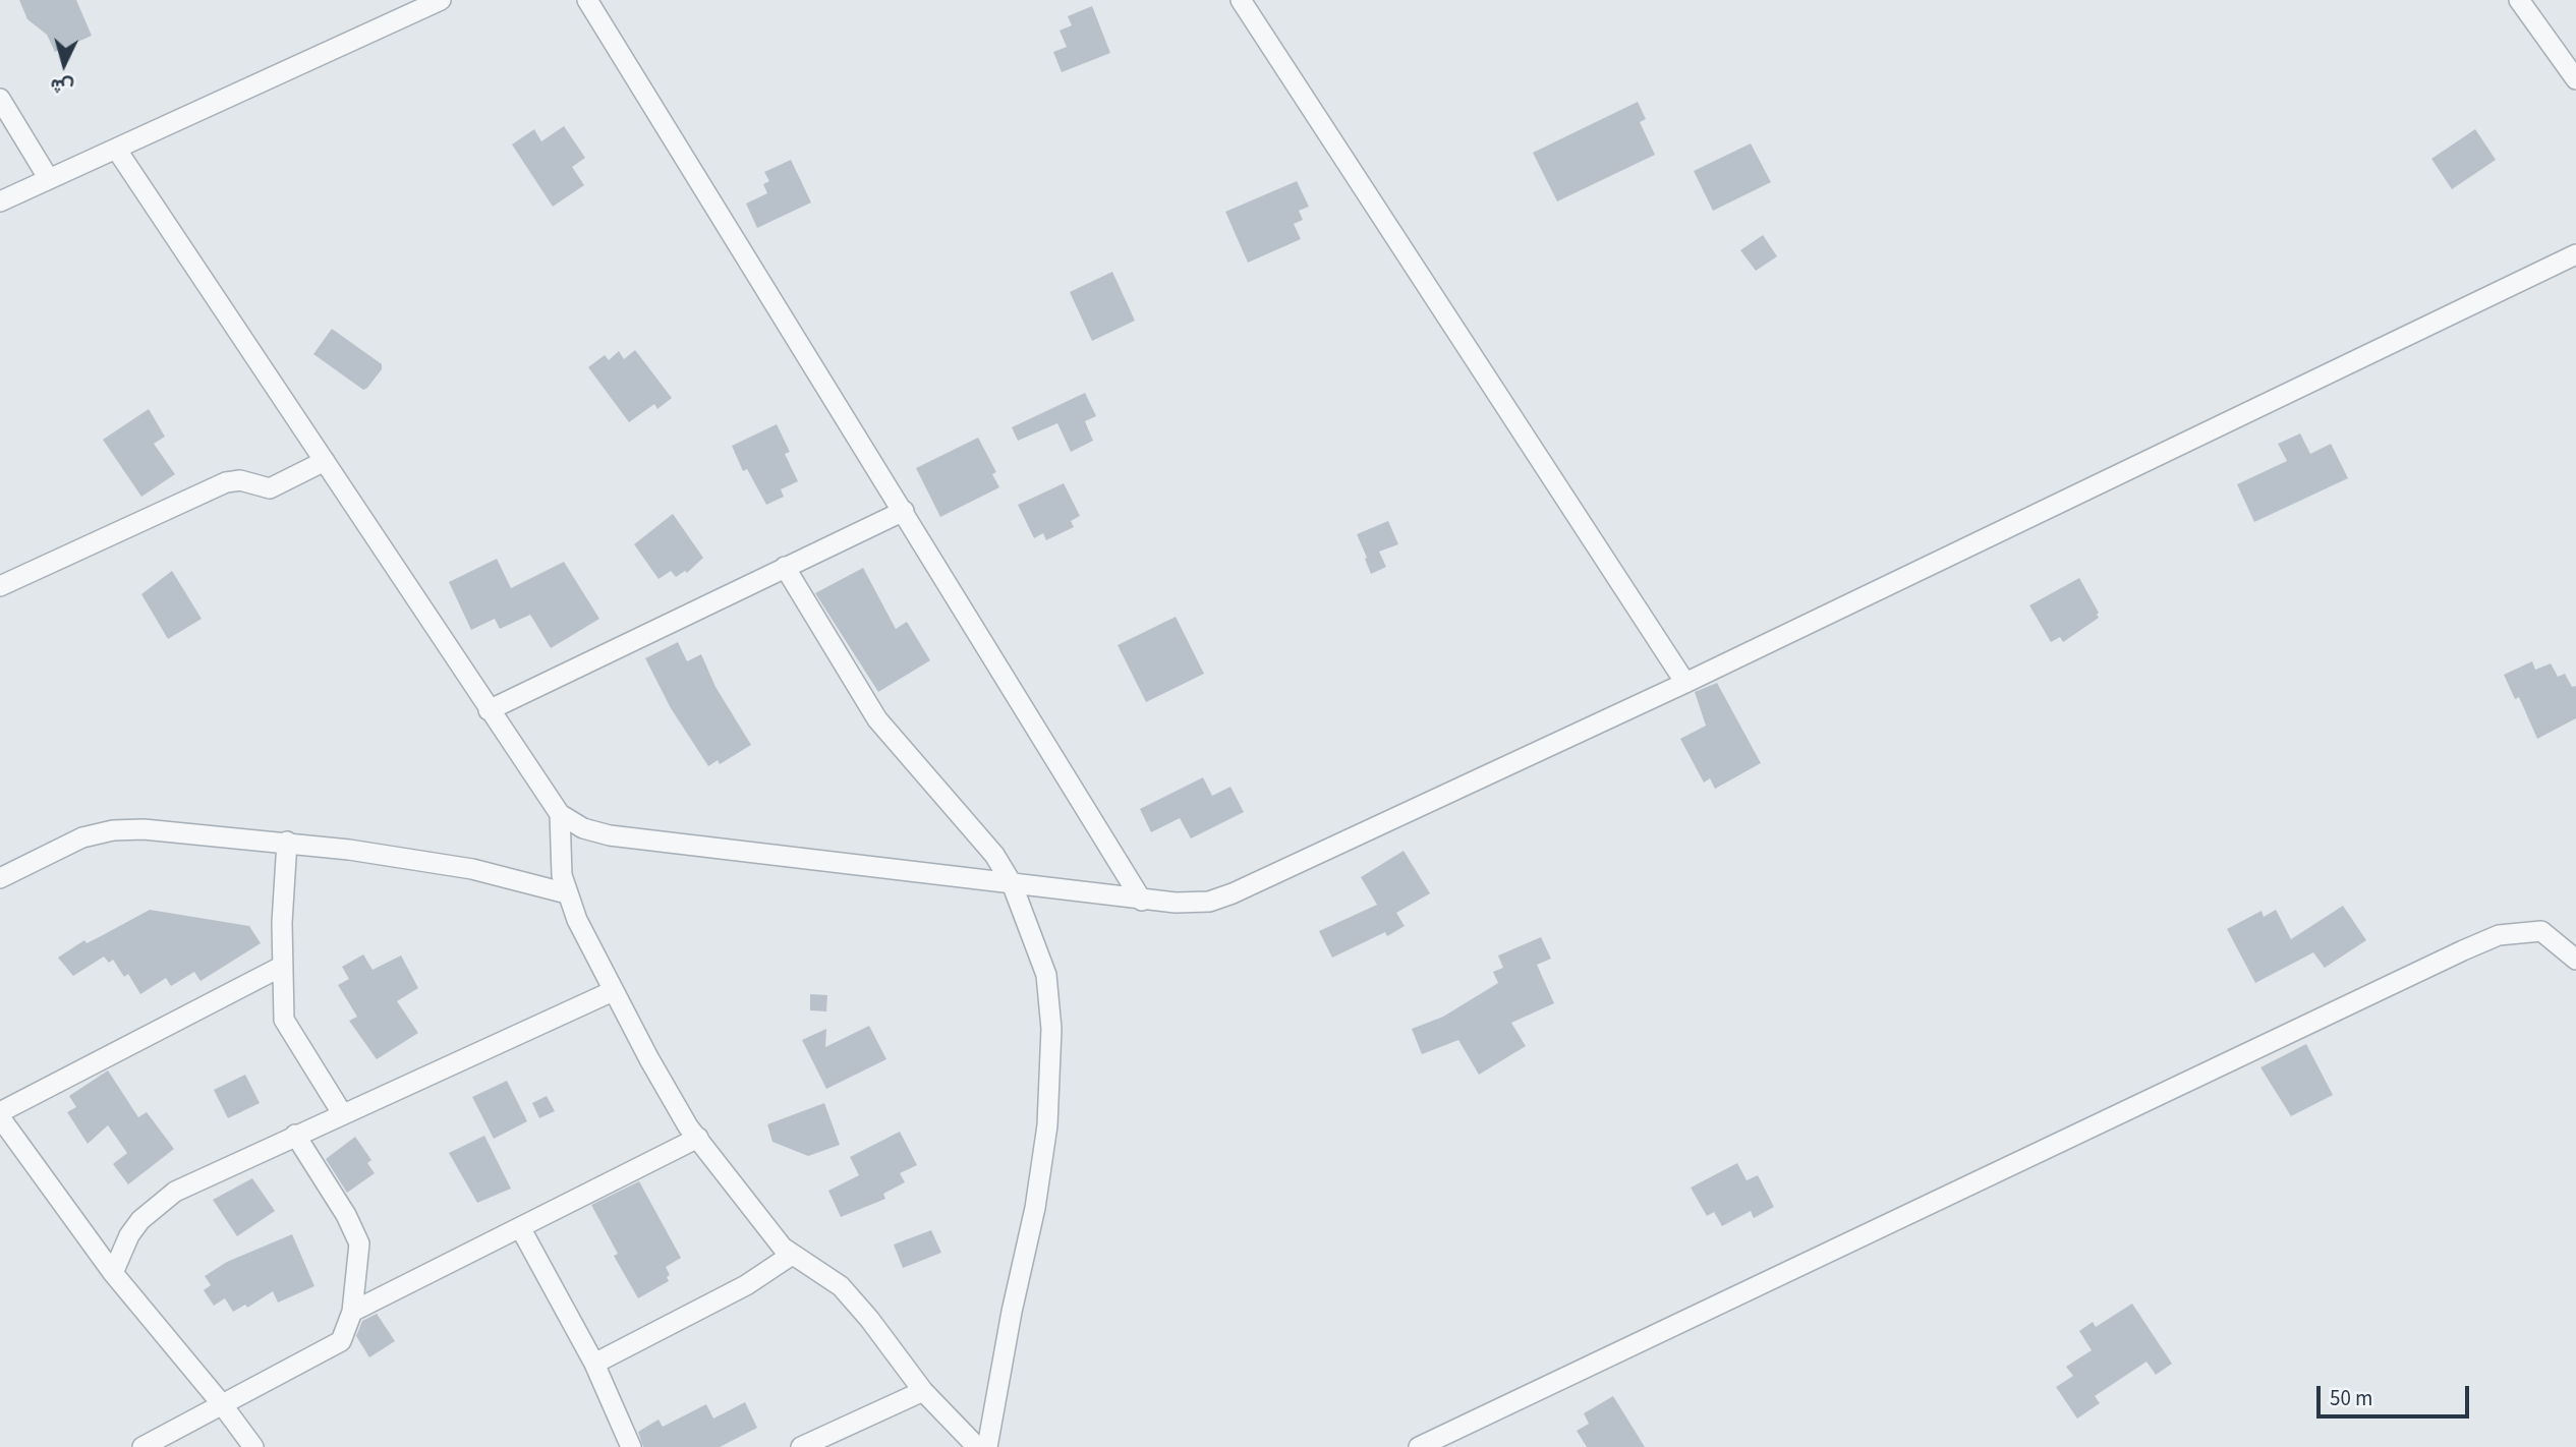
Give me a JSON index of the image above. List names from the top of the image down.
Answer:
{
  "scale_bar": "50 m",
  "north": "bottom"
}
